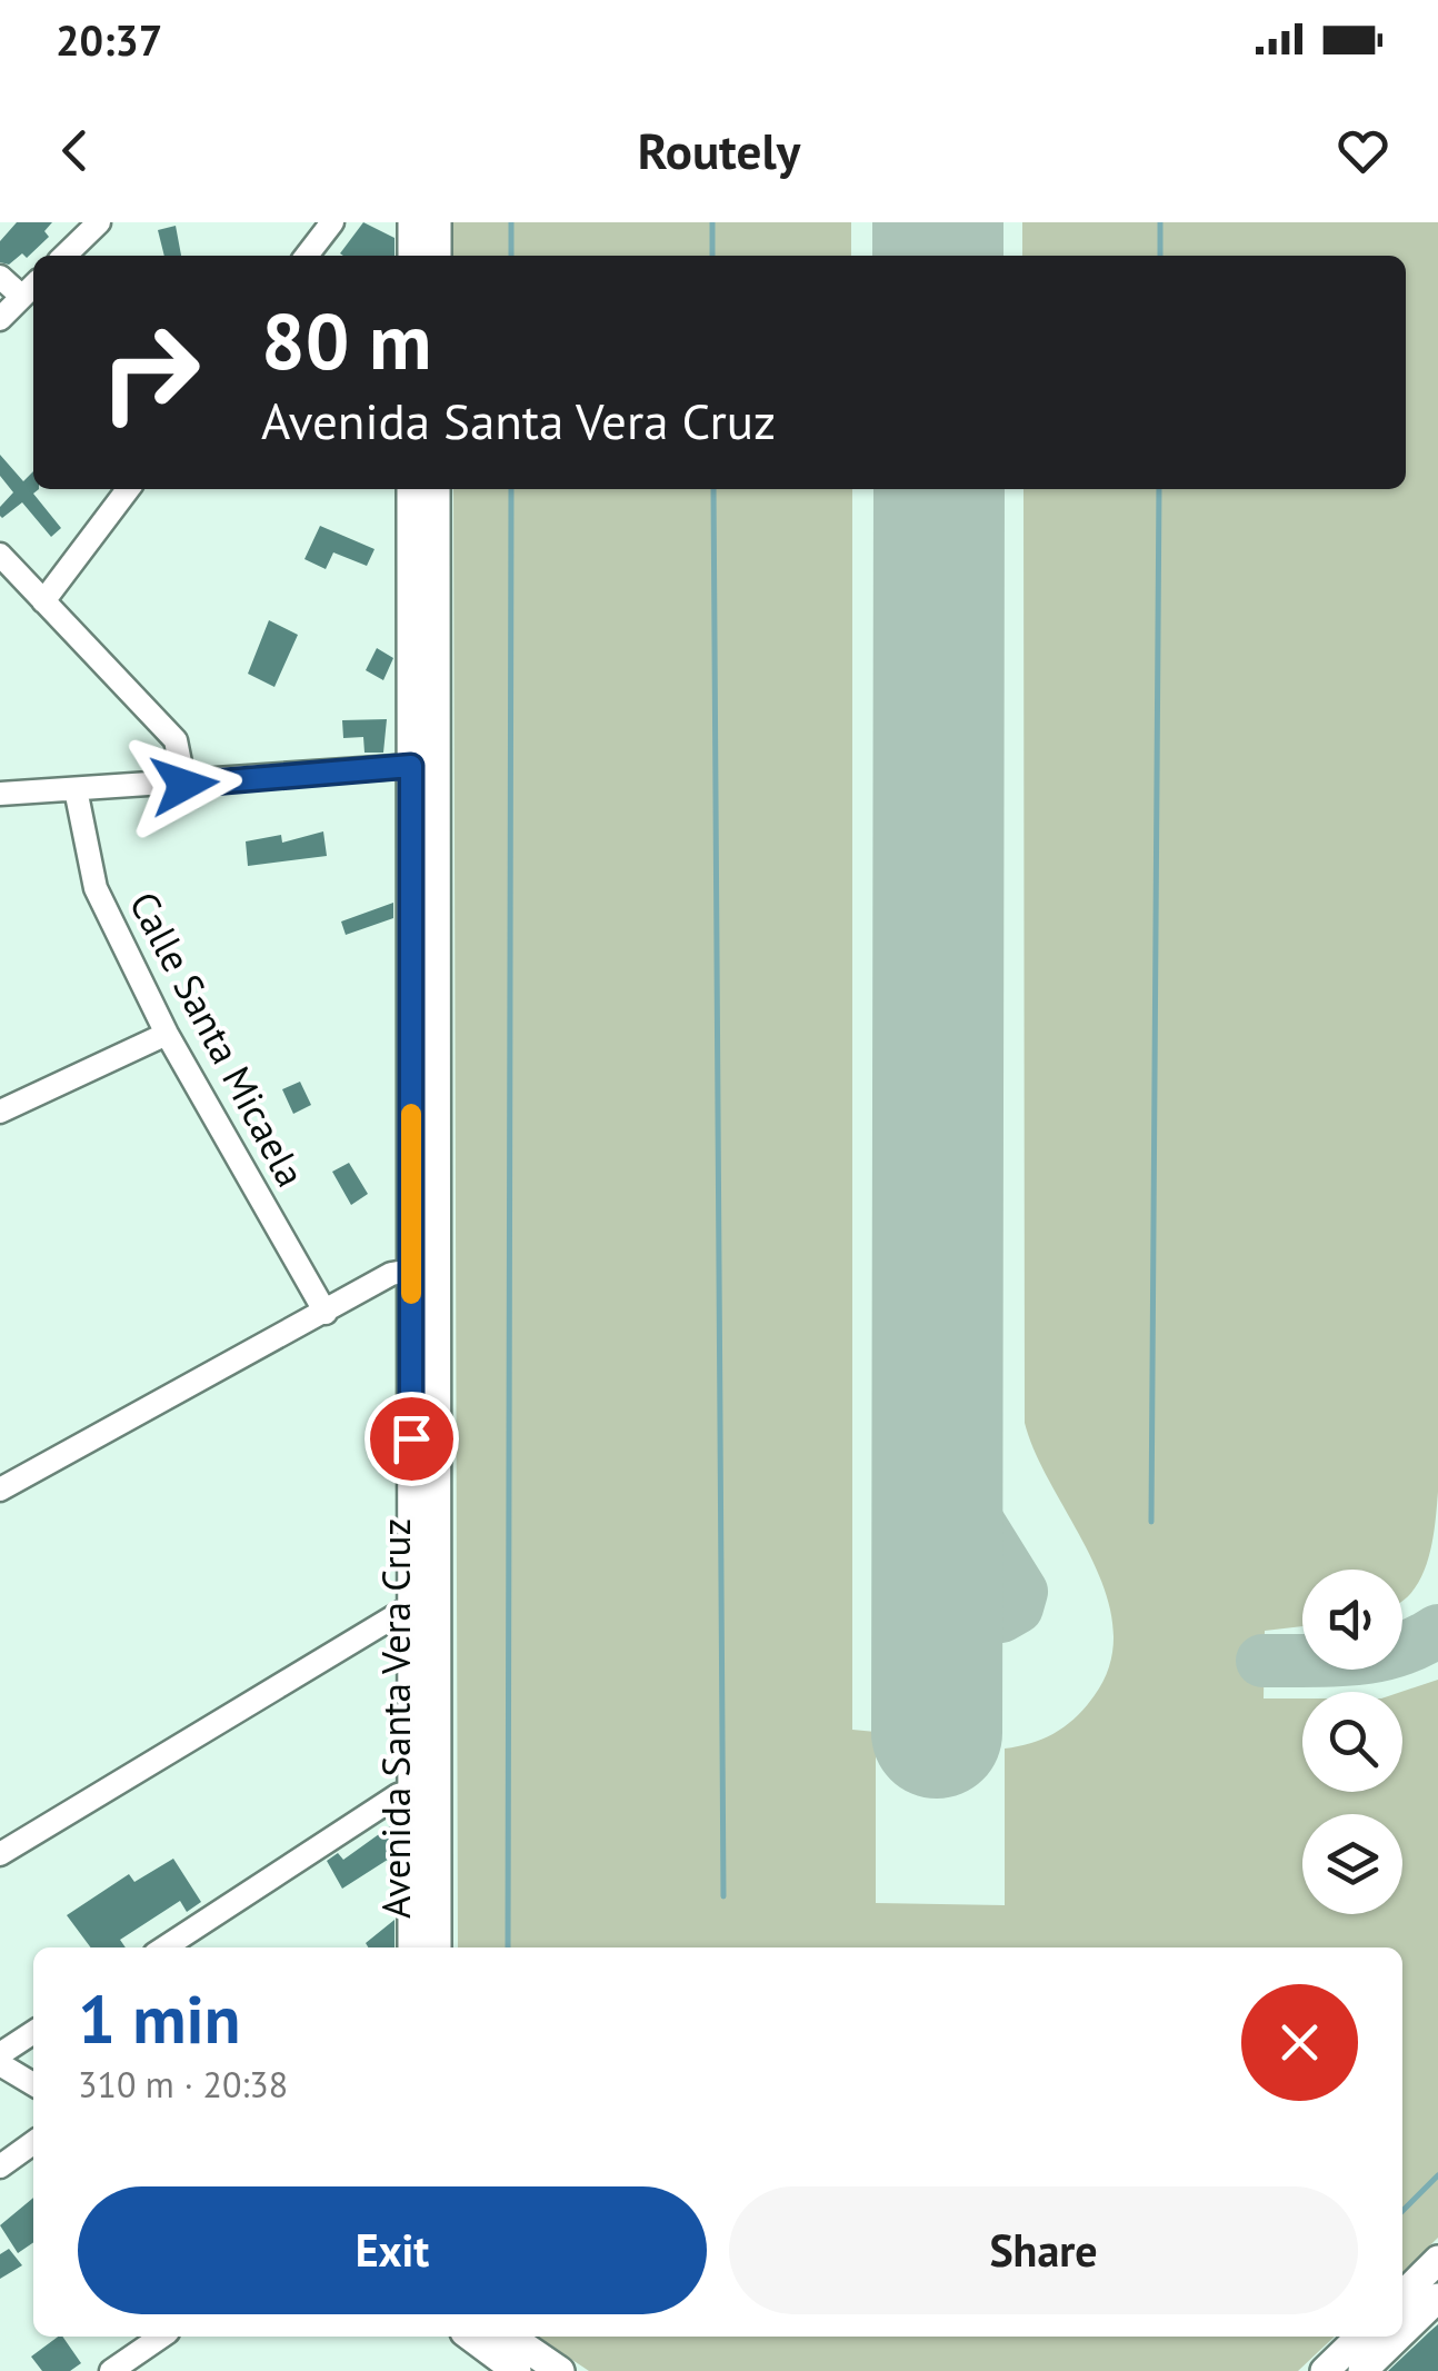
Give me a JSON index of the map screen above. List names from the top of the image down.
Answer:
{
  "streets": {
    "main road": ["Avenida Santa Vera Cruz"],
    "street": ["Calle Santa Micaela"]
  },
  "page": {
    "status": "20:37",
    "header": "Routely",
    "turn": ["80 m", "Avenida Santa Vera Cruz"],
    "heading": ["1 min", "310 m · 20:38"],
    "buttons": ["Exit", "Share"]
  }
}
